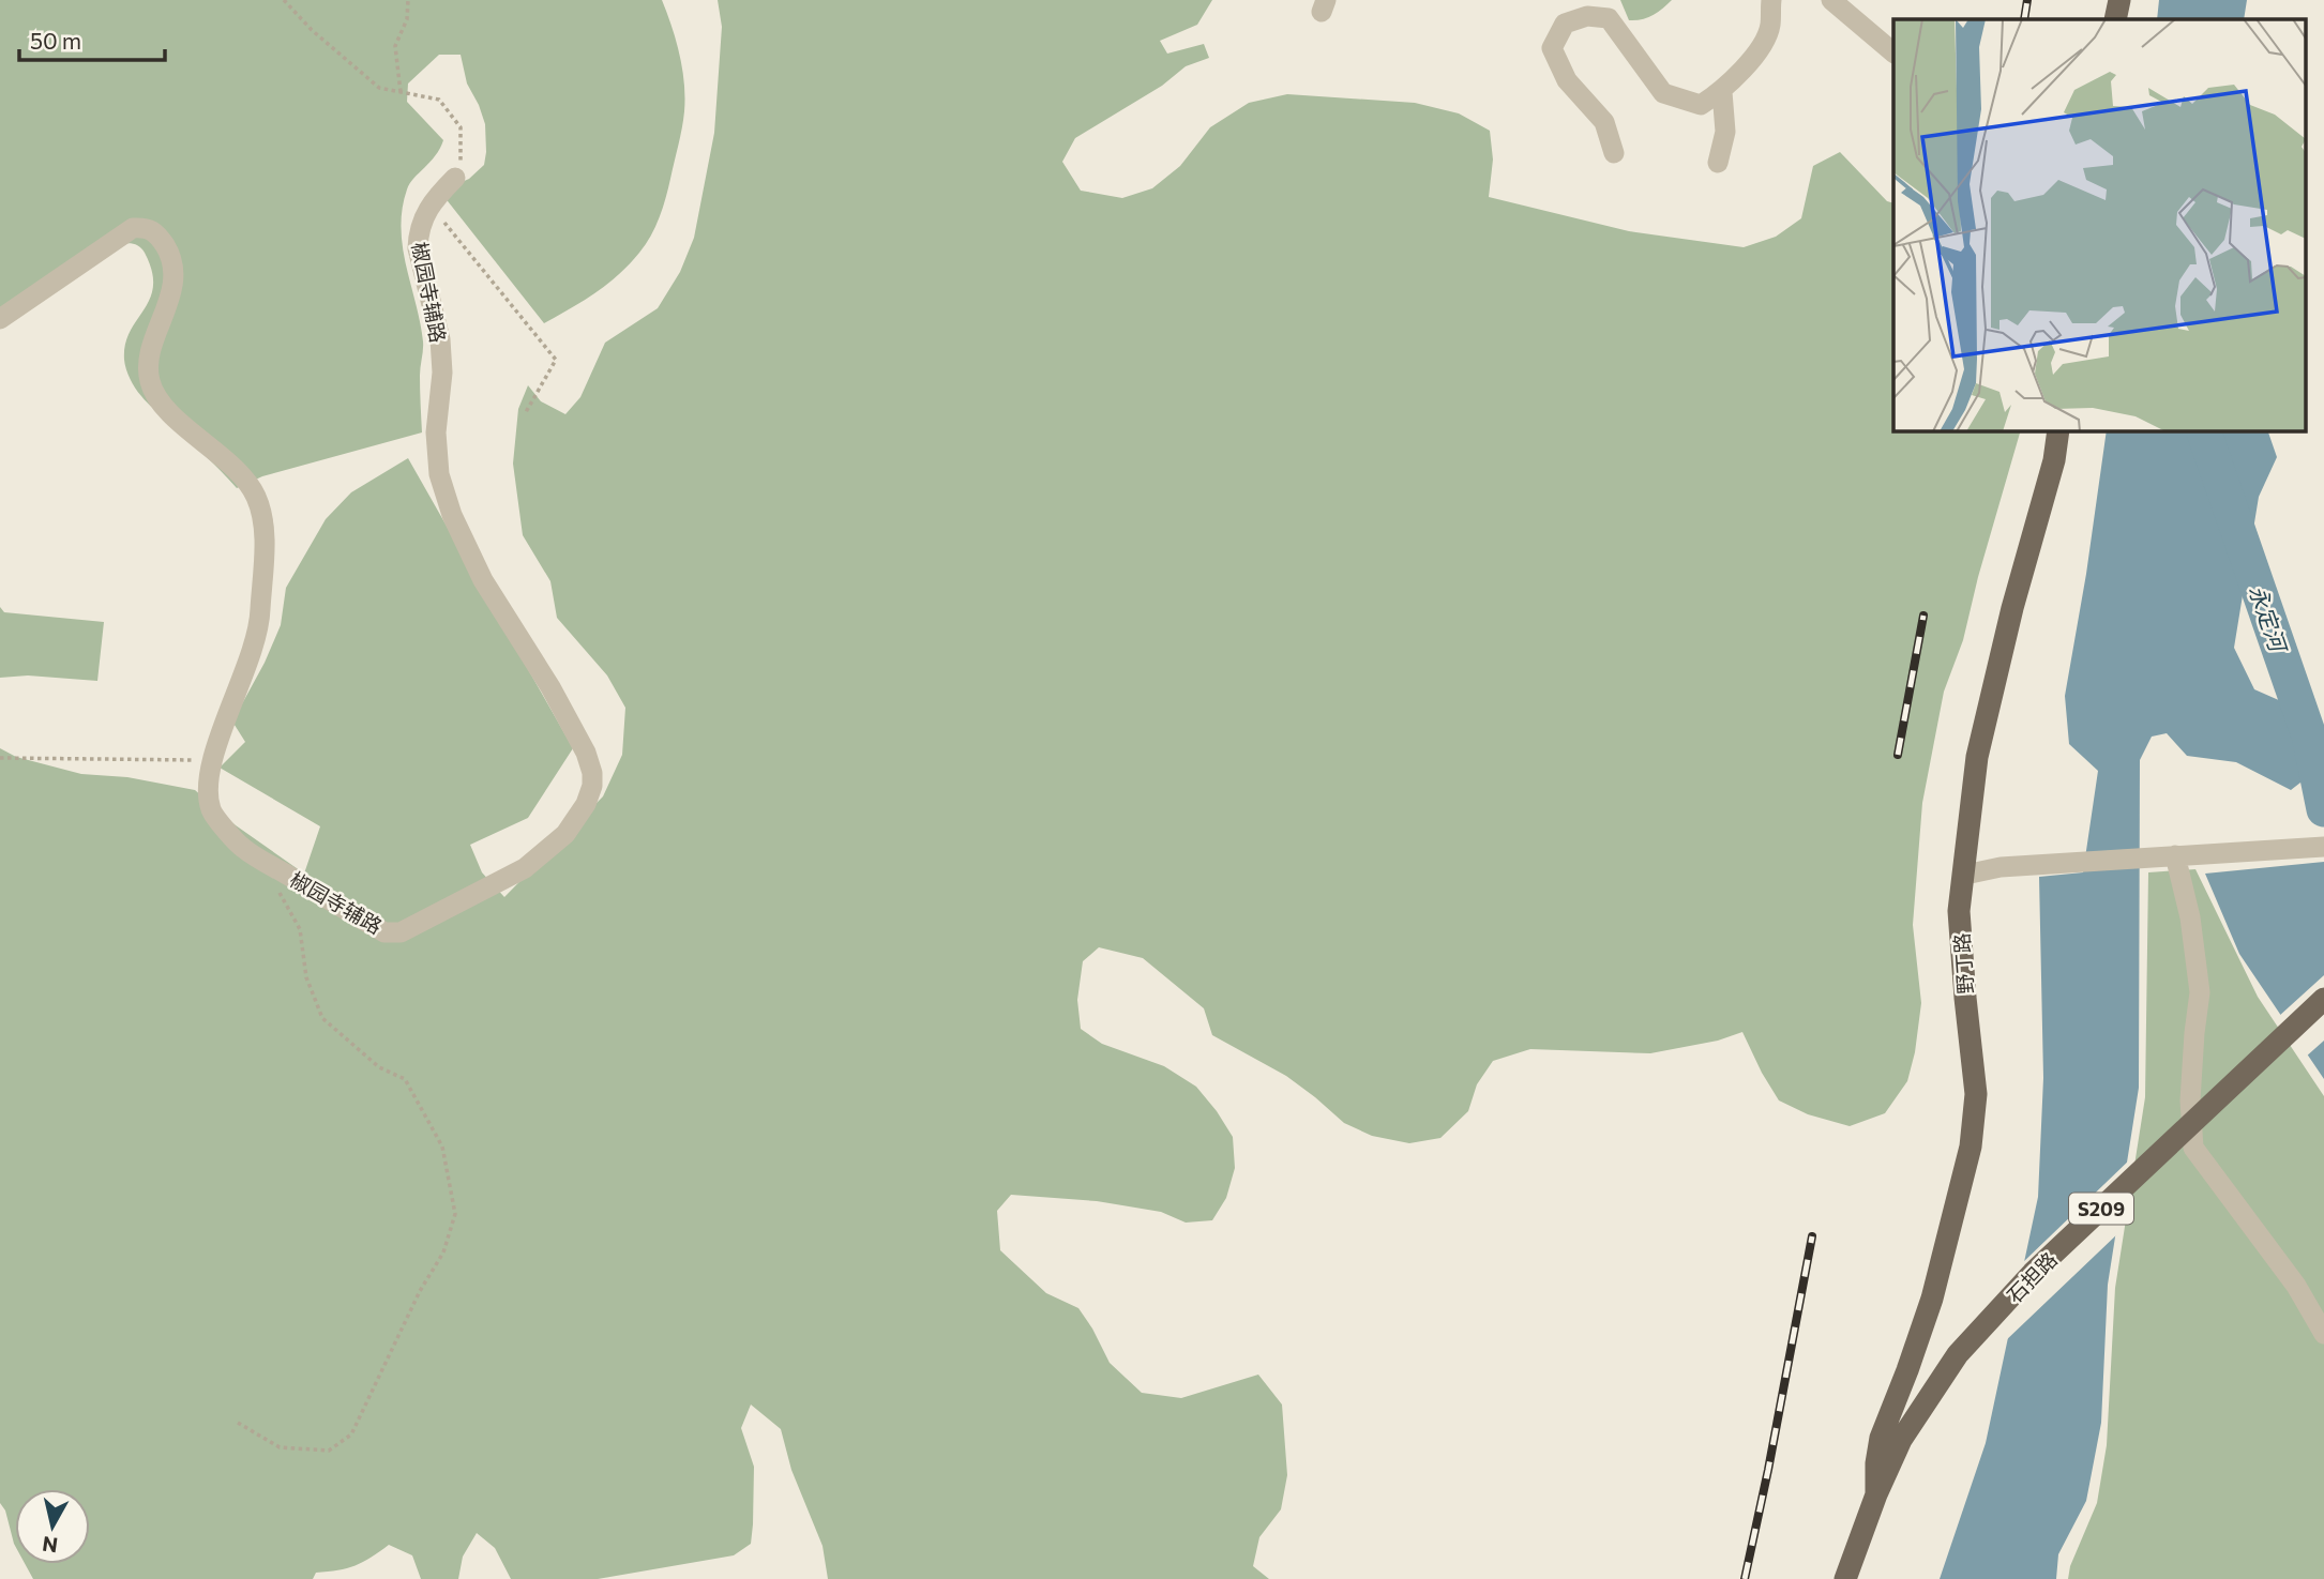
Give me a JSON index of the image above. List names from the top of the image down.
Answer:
{
  "streets": {
    "main road": ["野丁路", "S209", "石担路"],
    "street": ["椒园寺辅路"]
  },
  "crossings": [
    ["野丁路", "石担路"]
  ],
  "water": ["永定河"],
  "scale_bar": "50 m",
  "north": "bottom"
}
